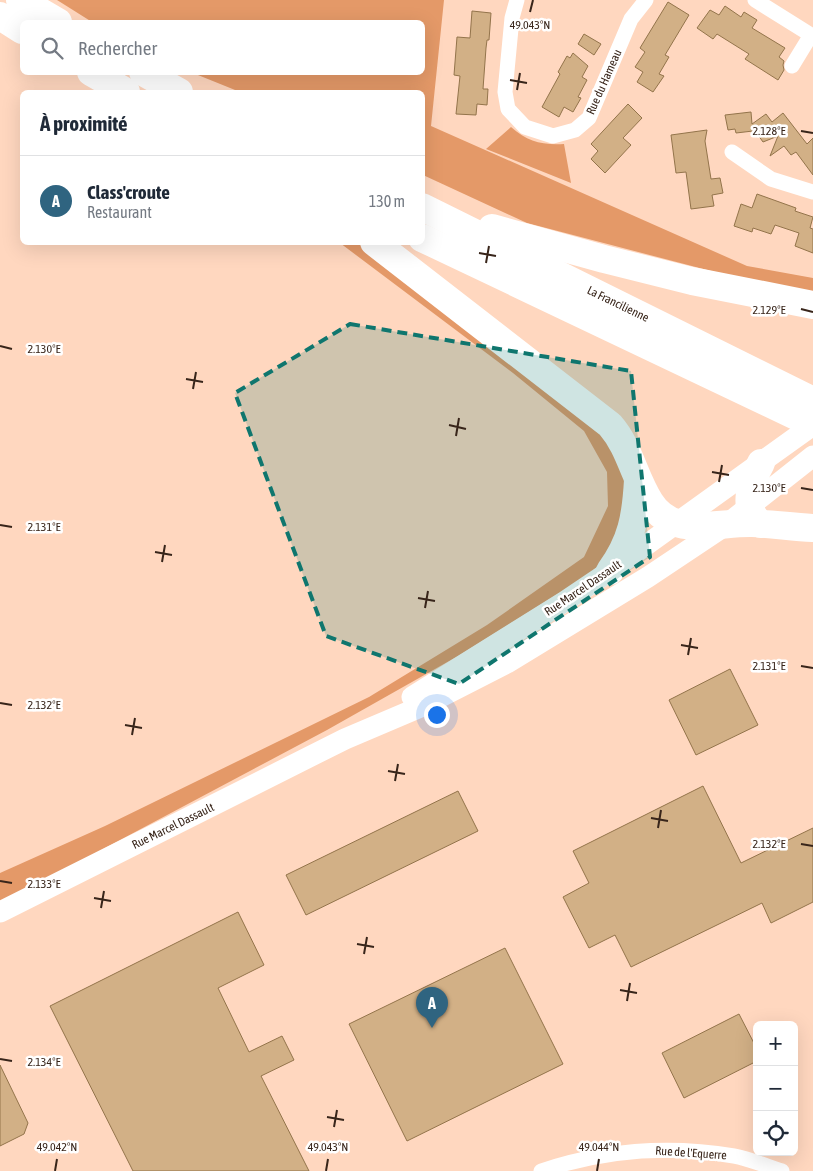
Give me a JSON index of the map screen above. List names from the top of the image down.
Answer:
{
  "streets": {
    "highway": ["La Francilienne"],
    "street": ["Rue du Hameau", "Rue Marcel Dassault", "Rue de l'Equerre"]
  },
  "crossings": [
    ["La Francilienne", "Rue Marcel Dassault"]
  ],
  "page": {
    "search": "Rechercher",
    "heading": "À proximité",
    "list": [
      {
        "mark": "A",
        "name": "Class'croute",
        "note": "Restaurant",
        "value": "130 m"
      }
    ],
    "pins": "A",
    "map_buttons": ["+", "−"]
  },
  "coordinates": [
    "49.043°N",
    "2.128°E",
    "2.129°E",
    "2.130°E",
    "2.131°E",
    "2.132°E",
    "2.133°E",
    "2.134°E",
    "49.042°N",
    "49.044°N"
  ]
}
